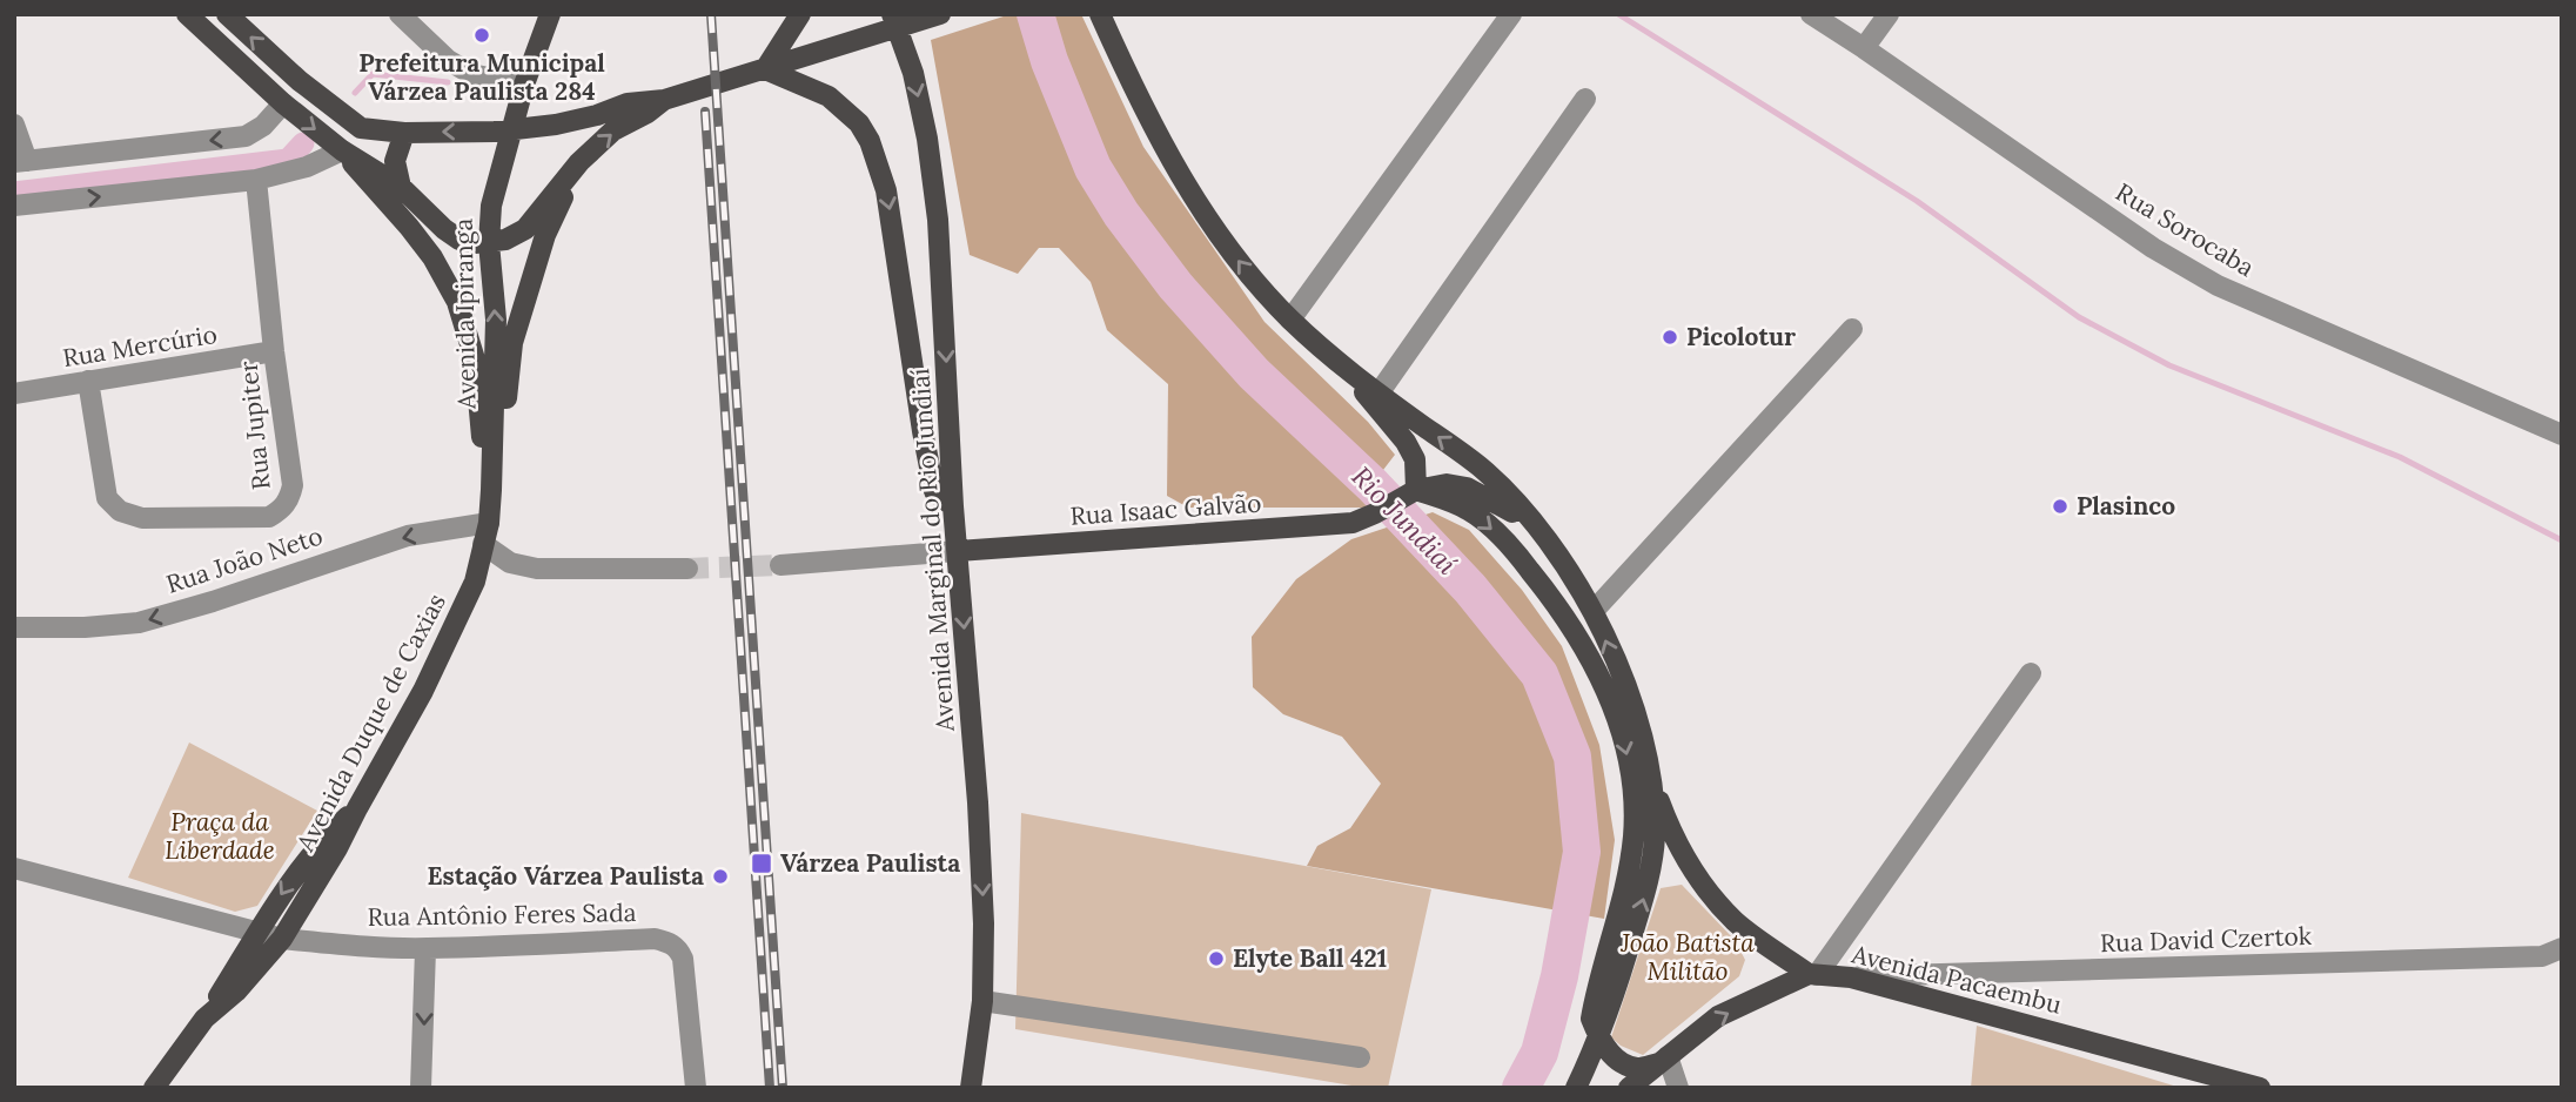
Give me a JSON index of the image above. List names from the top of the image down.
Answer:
{
  "streets": {
    "main road": [
      "Avenida Ipiranga",
      "Rua Isaac Galvão",
      "Avenida Marginal do Rio Jundiaí",
      "Avenida Duque de Caxias",
      "Avenida Pacaembu"
    ],
    "street": [
      "Rua Sorocaba",
      "Rua Mercúrio",
      "Rua Jupiter",
      "Rua João Neto",
      "Rua Antônio Feres Sada",
      "Rua David Czertok"
    ]
  },
  "crossings": [
    ["Avenida Ipiranga", "Rua João Neto"],
    ["Avenida Ipiranga", "Avenida Duque de Caxias"],
    ["Rua Mercúrio", "Rua Jupiter"],
    ["Rua Isaac Galvão", "Avenida Marginal do Rio Jundiaí"],
    ["Rua João Neto", "Avenida Duque de Caxias"],
    ["Avenida Duque de Caxias", "Rua Antônio Feres Sada"],
    ["Rua David Czertok", "Avenida Pacaembu"]
  ],
  "one_way": ["Avenida Marginal do Rio Jundiaí", "Rua João Neto"],
  "water": ["Rio Jundiaí"],
  "parks": ["Praça da Liberdade", "João Batista Militão"],
  "places": {
    "other": [
      "Prefeitura Municipal Várzea Paulista 284",
      "Picolotur",
      "Plasinco",
      "Estação Várzea Paulista",
      "Elyte Ball 421"
    ],
    "transit": ["Várzea Paulista"]
  }
}
